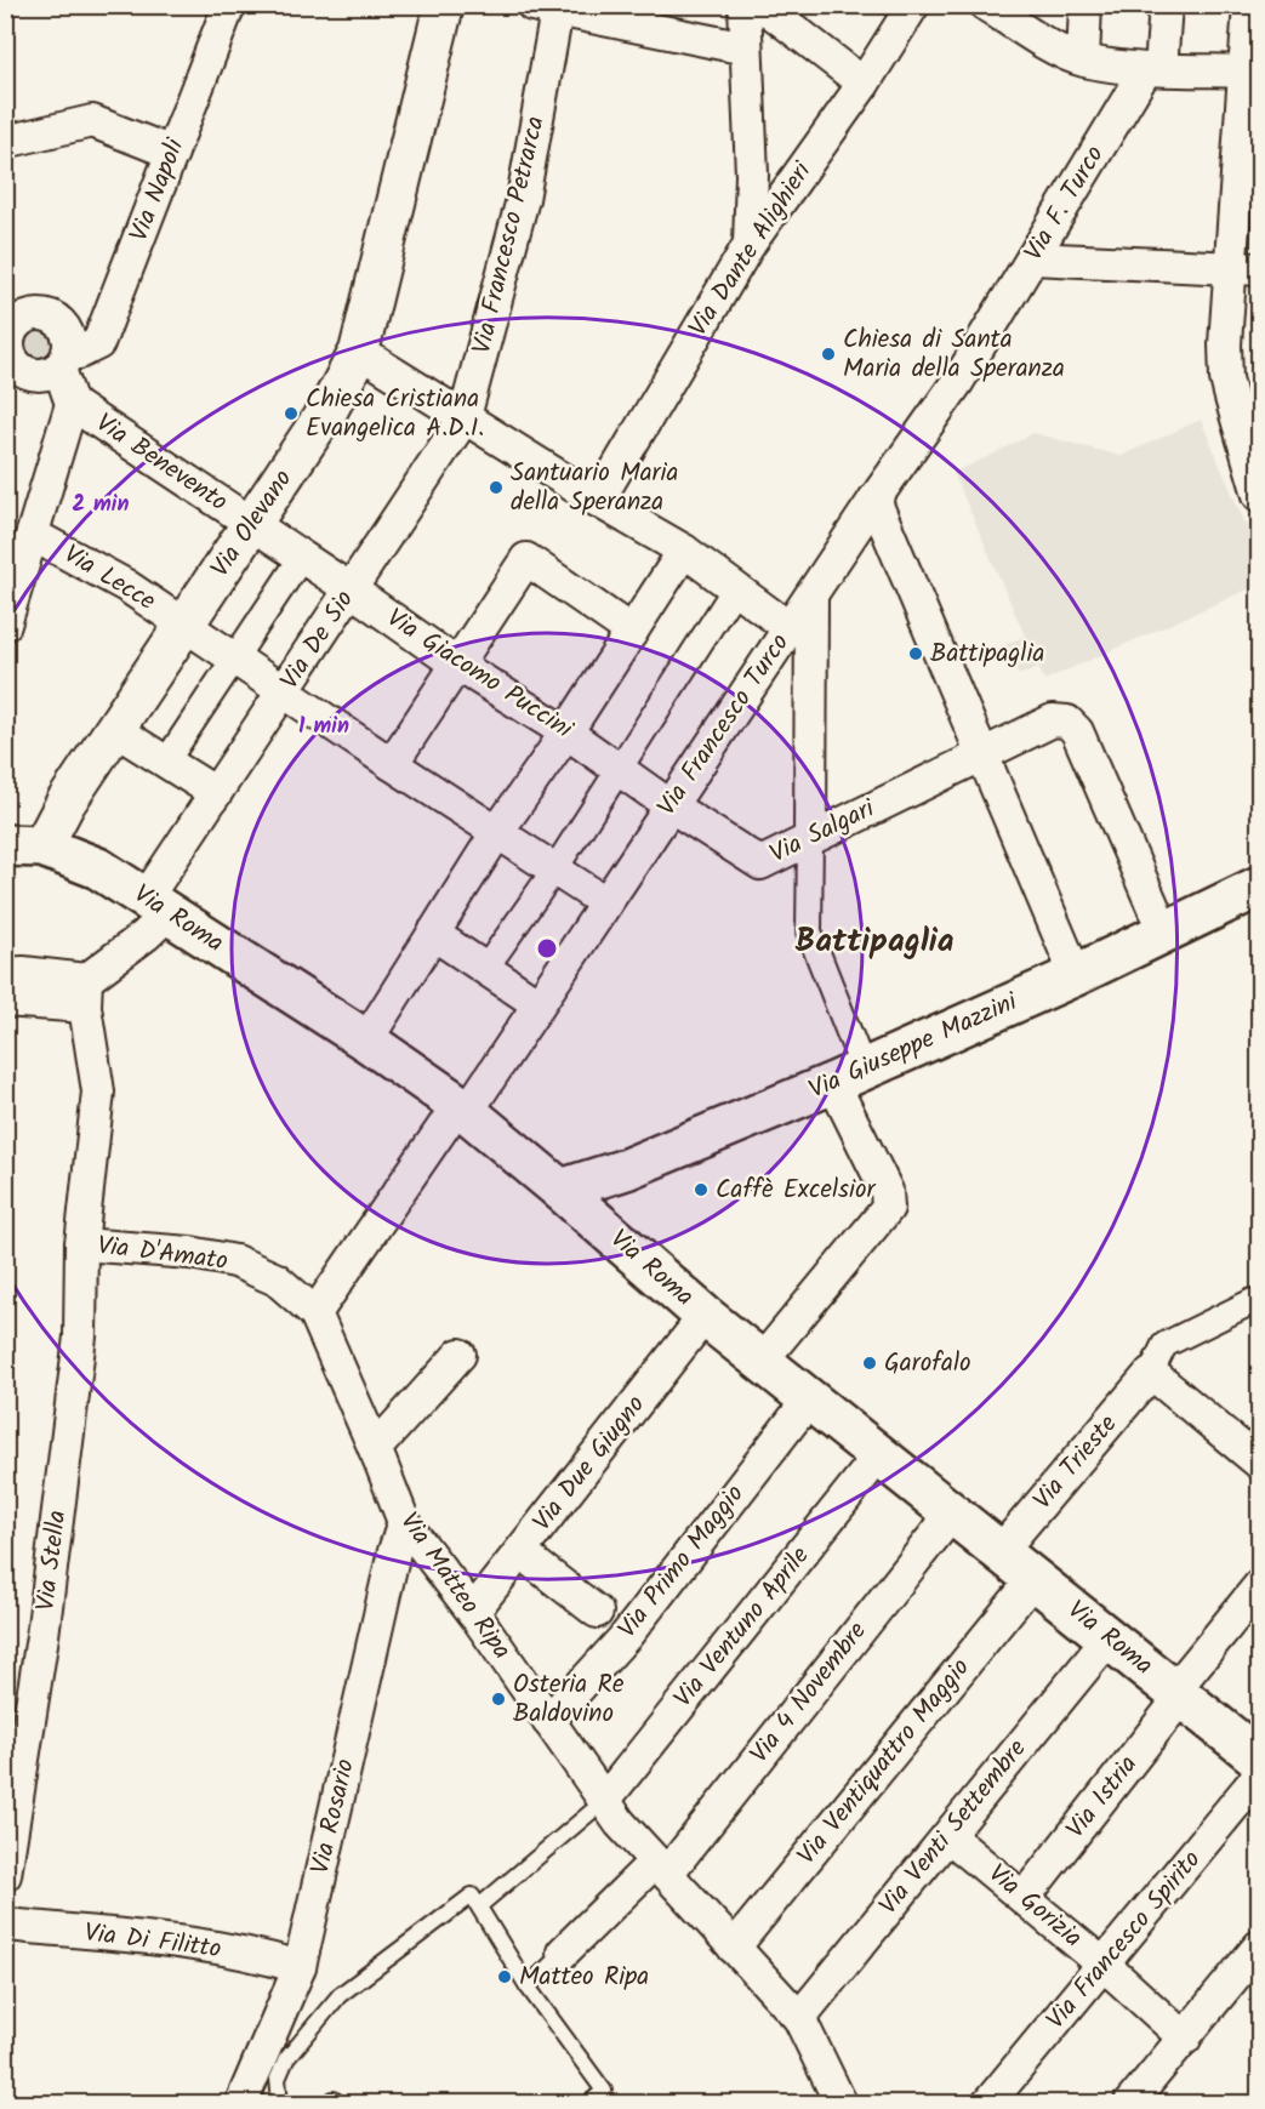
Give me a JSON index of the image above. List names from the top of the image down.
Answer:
{
  "streets": {
    "main road": ["Via Roma", "Via Giuseppe Mazzini"],
    "street": [
      "Via Napoli",
      "Via F. Turco",
      "Via Francesco Petrarca",
      "Via Dante Alighieri",
      "Via Benevento",
      "Via Olevano",
      "Via Lecce",
      "Via De Sio",
      "Via Giacomo Puccini",
      "Via Francesco Turco",
      "Via Salgari",
      "Via D'Amato",
      "Via Trieste",
      "Via Due Giugno",
      "Via Stella",
      "Via Primo Maggio",
      "Via Matteo Ripa",
      "Via Ventuno Aprile",
      "Via 4 Novembre",
      "Via Ventiquattro Maggio",
      "Via Istria",
      "Via Rosario",
      "Via Venti Settembre",
      "Via Gorizia",
      "Via Francesco Spirito",
      "Via Di Filitto"
    ]
  },
  "crossings": [
    ["Via F. Turco", "Via Francesco Turco"],
    ["Via Francesco Petrarca", "Via De Sio"],
    ["Via Benevento", "Via Olevano"],
    ["Via Benevento", "Via Giacomo Puccini"],
    ["Via Olevano", "Via Lecce"],
    ["Via Olevano", "Via Giacomo Puccini"],
    ["Via Olevano", "Via Roma"],
    ["Via De Sio", "Via Giacomo Puccini"],
    ["Via De Sio", "Via Roma"],
    ["Via De Sio", "Via Stella"],
    ["Via Giacomo Puccini", "Via Francesco Turco"],
    ["Via Giacomo Puccini", "Via Salgari"],
    ["Via Francesco Turco", "Via Salgari"],
    ["Via Francesco Turco", "Via Roma"],
    ["Via Salgari", "Via Giuseppe Mazzini"],
    ["Via Roma", "Via Giuseppe Mazzini"],
    ["Via Roma", "Via Trieste"],
    ["Via Roma", "Via Due Giugno"],
    ["Via Roma", "Via Primo Maggio"],
    ["Via Roma", "Via Ventuno Aprile"],
    ["Via Roma", "Via 4 Novembre"],
    ["Via Roma", "Via Ventiquattro Maggio"],
    ["Via Roma", "Via Istria"],
    ["Via Roma", "Via Venti Settembre"],
    ["Via D'Amato", "Via Stella"],
    ["Via D'Amato", "Via Matteo Ripa"],
    ["Via Due Giugno", "Via Matteo Ripa"],
    ["Via Primo Maggio", "Via Matteo Ripa"],
    ["Via Matteo Ripa", "Via Ventuno Aprile"],
    ["Via Matteo Ripa", "Via 4 Novembre"],
    ["Via Matteo Ripa", "Via Ventiquattro Maggio"],
    ["Via Matteo Ripa", "Via Rosario"],
    ["Via Matteo Ripa", "Via Venti Settembre"],
    ["Via Istria", "Via Gorizia"],
    ["Via Rosario", "Via Di Filitto"],
    ["Via Venti Settembre", "Via Gorizia"],
    ["Via Gorizia", "Via Francesco Spirito"]
  ],
  "districts": ["Battipaglia"],
  "places": [
    "Chiesa di Santa Maria della Speranza",
    "Chiesa Cristiana Evangelica A.D.I.",
    "Santuario Maria della Speranza",
    "Battipaglia",
    "Caffè Excelsior",
    "Garofalo",
    "Osteria Re Baldovino",
    "Matteo Ripa"
  ],
  "rings": ["2 min", "1 min"]
}
